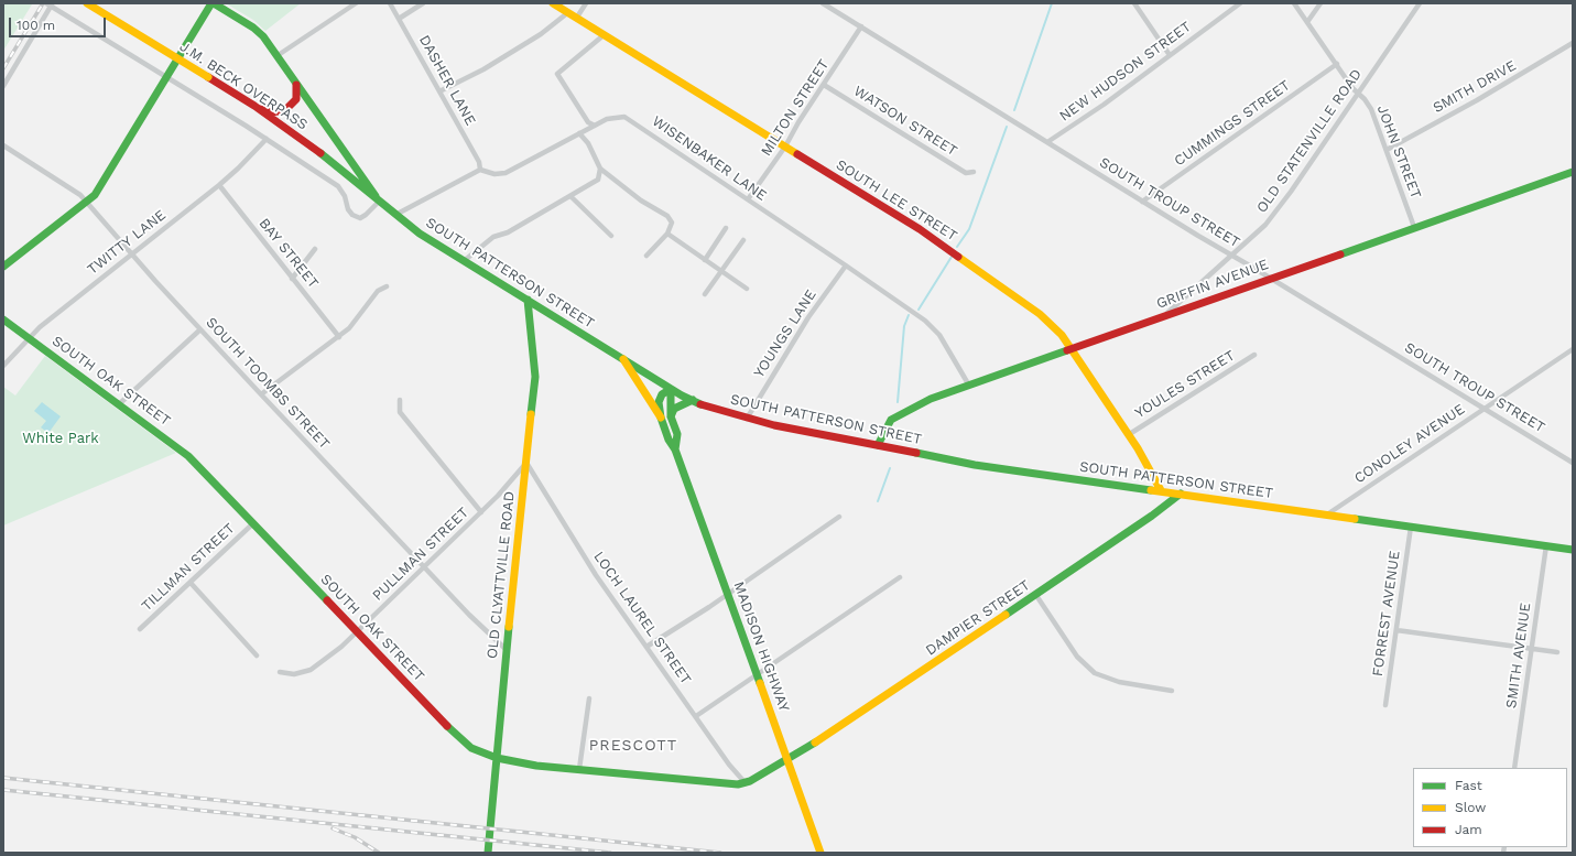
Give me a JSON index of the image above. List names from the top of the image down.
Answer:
{
  "streets": {
    "main road": [
      "J.M. BECK OVERPASS",
      "SOUTH LEE STREET",
      "SOUTH PATTERSON STREET",
      "GRIFFIN AVENUE",
      "SOUTH OAK STREET",
      "OLD CLYATTVILLE ROAD",
      "DAMPIER STREET",
      "MADISON HIGHWAY"
    ],
    "street": [
      "NEW HUDSON STREET",
      "DASHER LANE",
      "SMITH DRIVE",
      "MILTON STREET",
      "WATSON STREET",
      "CUMMINGS STREET",
      "OLD STATENVILLE ROAD",
      "JOHN STREET",
      "WISENBAKER LANE",
      "SOUTH TROUP STREET",
      "TWITTY LANE",
      "BAY STREET",
      "YOUNGS LANE",
      "SOUTH TOOMBS STREET",
      "YOULES STREET",
      "CONOLEY AVENUE",
      "PULLMAN STREET",
      "TILLMAN STREET",
      "FORREST AVENUE",
      "LOCH LAUREL STREET",
      "SMITH AVENUE"
    ]
  },
  "crossings": [
    ["NEW HUDSON STREET", "SOUTH TROUP STREET"],
    ["DASHER LANE", "WISENBAKER LANE"],
    ["J.M. BECK OVERPASS", "SOUTH PATTERSON STREET"],
    ["SMITH DRIVE", "JOHN STREET"],
    ["MILTON STREET", "WATSON STREET"],
    ["MILTON STREET", "WISENBAKER LANE"],
    ["MILTON STREET", "SOUTH LEE STREET"],
    ["MILTON STREET", "SOUTH TROUP STREET"],
    ["CUMMINGS STREET", "JOHN STREET"],
    ["CUMMINGS STREET", "SOUTH TROUP STREET"],
    ["OLD STATENVILLE ROAD", "JOHN STREET"],
    ["OLD STATENVILLE ROAD", "SOUTH TROUP STREET"],
    ["OLD STATENVILLE ROAD", "GRIFFIN AVENUE"],
    ["JOHN STREET", "GRIFFIN AVENUE"],
    ["WISENBAKER LANE", "GRIFFIN AVENUE"],
    ["WISENBAKER LANE", "YOUNGS LANE"],
    ["SOUTH LEE STREET", "SOUTH PATTERSON STREET"],
    ["SOUTH LEE STREET", "GRIFFIN AVENUE"],
    ["SOUTH LEE STREET", "YOULES STREET"],
    ["SOUTH TROUP STREET", "GRIFFIN AVENUE"],
    ["SOUTH TROUP STREET", "CONOLEY AVENUE"],
    ["TWITTY LANE", "BAY STREET"],
    ["TWITTY LANE", "SOUTH OAK STREET"],
    ["TWITTY LANE", "SOUTH TOOMBS STREET"],
    ["SOUTH PATTERSON STREET", "GRIFFIN AVENUE"],
    ["SOUTH PATTERSON STREET", "YOUNGS LANE"],
    ["SOUTH PATTERSON STREET", "CONOLEY AVENUE"],
    ["SOUTH PATTERSON STREET", "OLD CLYATTVILLE ROAD"],
    ["SOUTH PATTERSON STREET", "FORREST AVENUE"],
    ["SOUTH PATTERSON STREET", "DAMPIER STREET"],
    ["SOUTH PATTERSON STREET", "MADISON HIGHWAY"],
    ["SOUTH PATTERSON STREET", "SMITH AVENUE"],
    ["SOUTH OAK STREET", "PULLMAN STREET"],
    ["SOUTH OAK STREET", "TILLMAN STREET"],
    ["SOUTH OAK STREET", "OLD CLYATTVILLE ROAD"],
    ["SOUTH OAK STREET", "LOCH LAUREL STREET"],
    ["SOUTH OAK STREET", "DAMPIER STREET"],
    ["SOUTH OAK STREET", "MADISON HIGHWAY"],
    ["SOUTH TOOMBS STREET", "PULLMAN STREET"],
    ["SOUTH TOOMBS STREET", "OLD CLYATTVILLE ROAD"],
    ["PULLMAN STREET", "OLD CLYATTVILLE ROAD"],
    ["PULLMAN STREET", "LOCH LAUREL STREET"],
    ["OLD CLYATTVILLE ROAD", "LOCH LAUREL STREET"],
    ["DAMPIER STREET", "MADISON HIGHWAY"]
  ],
  "districts": ["PRESCOTT"],
  "parks": ["White Park"],
  "legend": ["Fast", "Slow", "Jam"],
  "scale_bar": "100 m"
}
